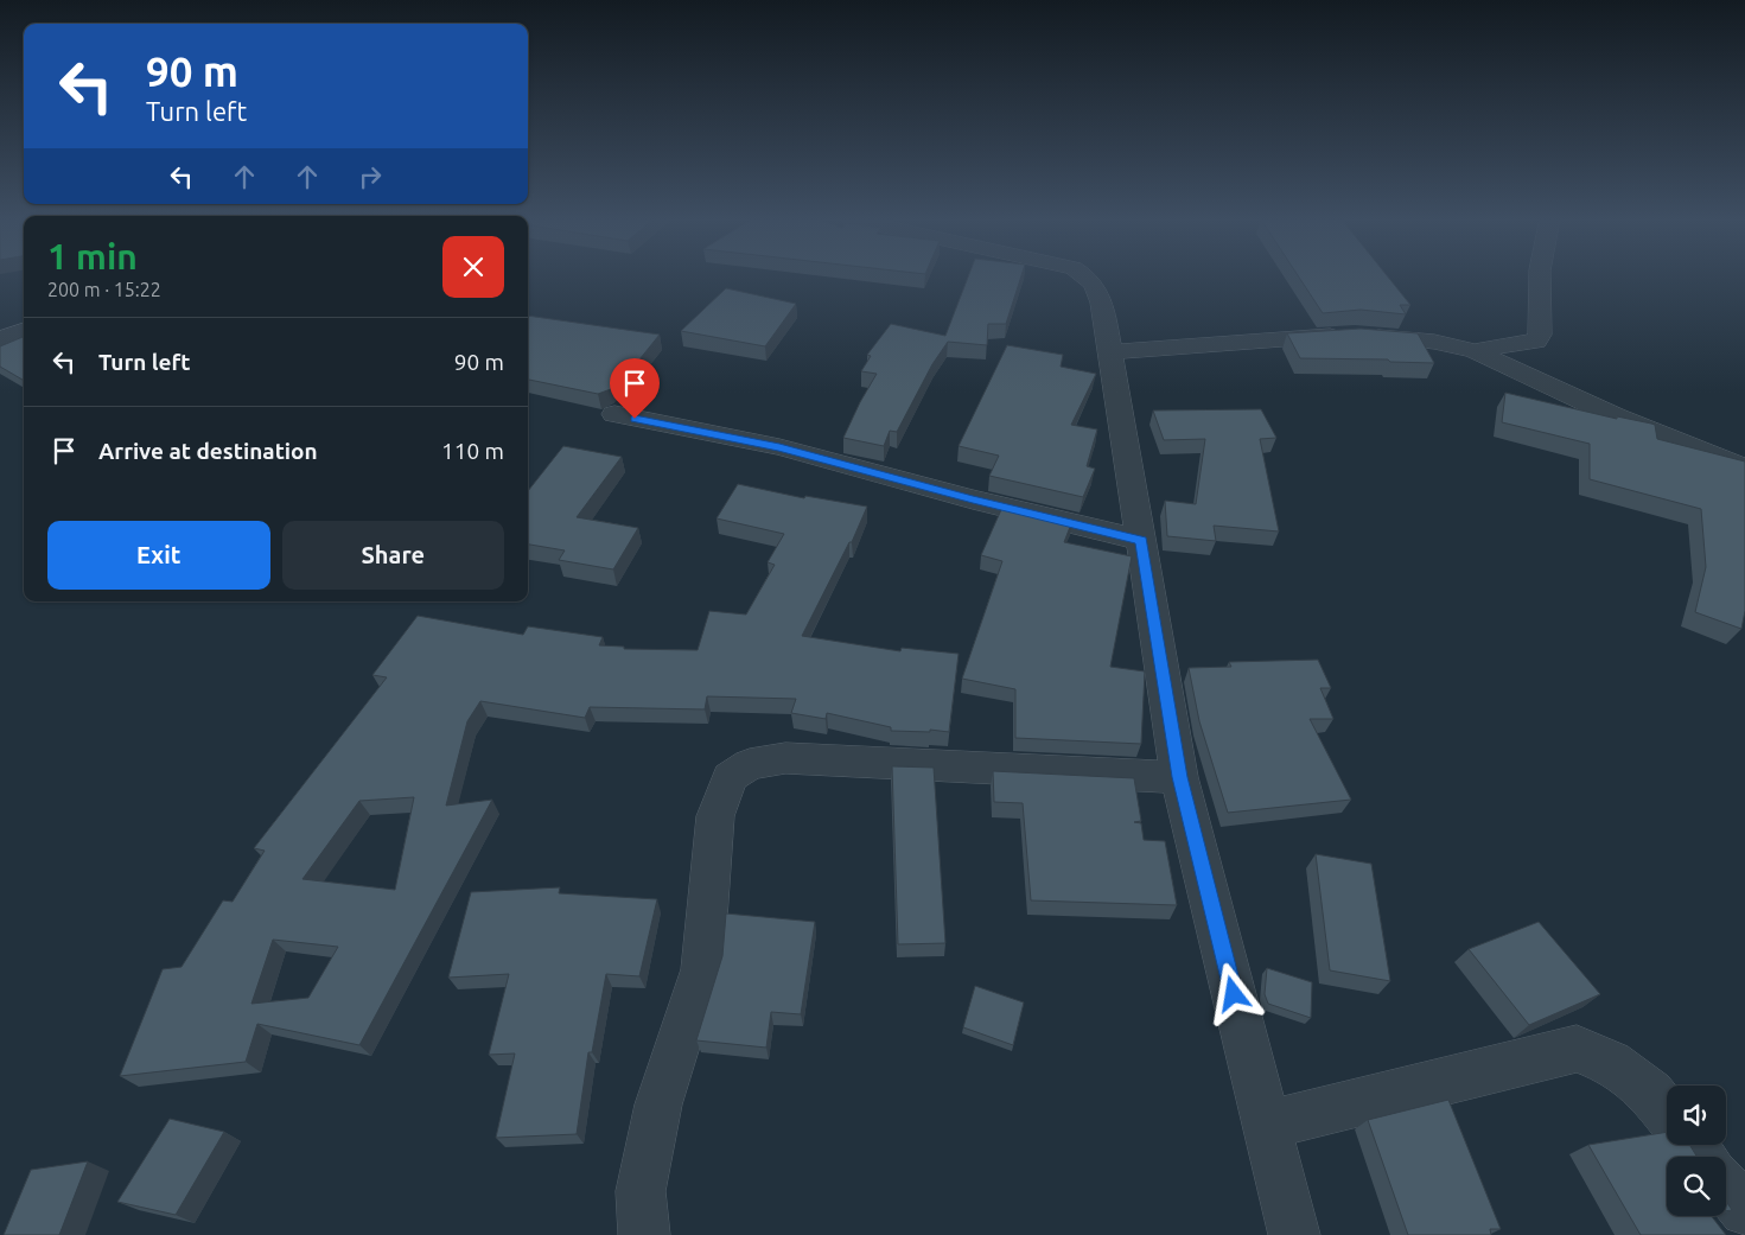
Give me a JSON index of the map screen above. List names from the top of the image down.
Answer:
{
  "page": {
    "turn": ["90 m", "Turn left"],
    "heading": ["1 min", "200 m · 15:22"],
    "list": [
      {
        "name": "Turn left",
        "value": "90 m"
      },
      {
        "name": "Arrive at destination",
        "value": "110 m"
      }
    ],
    "buttons": ["Exit", "Share"]
  }
}
